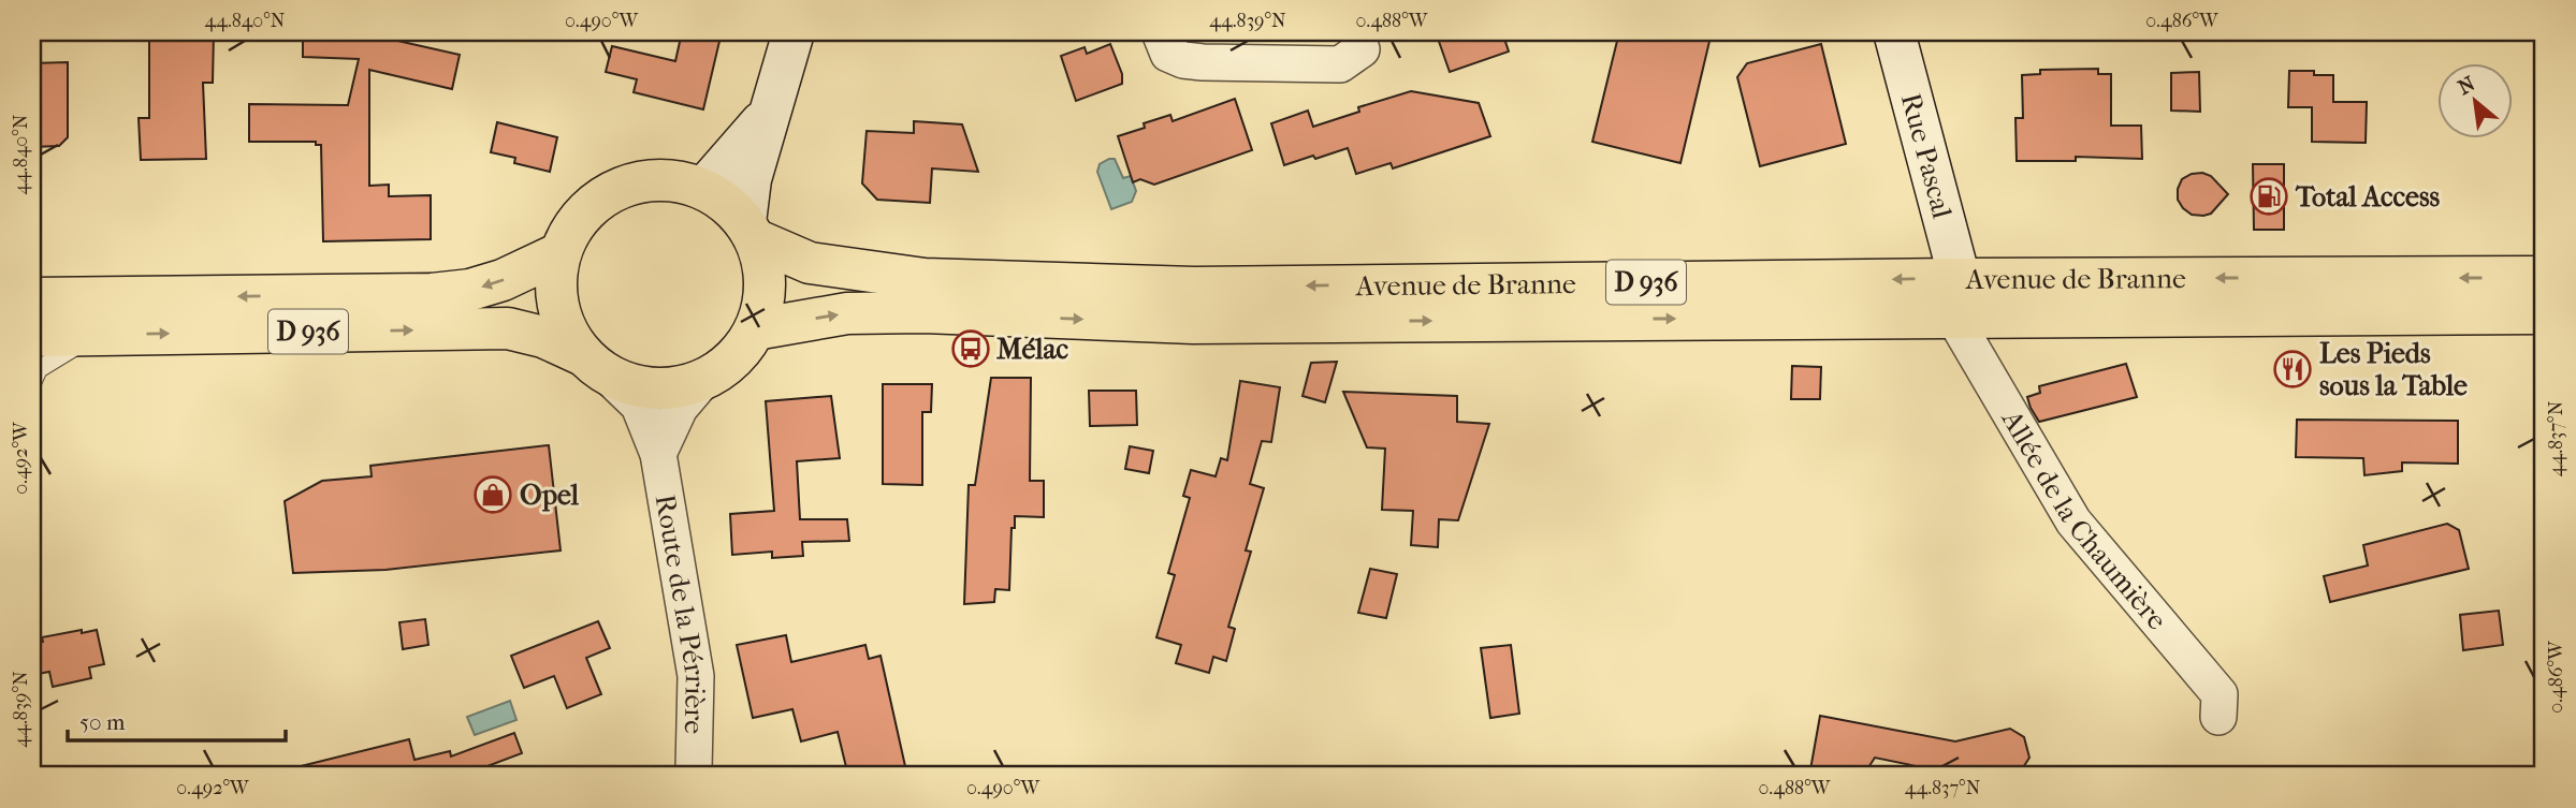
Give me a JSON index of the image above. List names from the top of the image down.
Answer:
{
  "streets": {
    "main road": ["Avenue de Branne", "D 936"],
    "street": ["Rue Pascal", "Allée de la Chaumière", "Route de la Pérrière"]
  },
  "crossings": [
    ["Rue Pascal", "Avenue de Branne"],
    ["Rue Pascal", "Allée de la Chaumière"],
    ["Avenue de Branne", "D 936"],
    ["Avenue de Branne", "Allée de la Chaumière"],
    ["Avenue de Branne", "Route de la Pérrière"],
    ["D 936", "Route de la Pérrière"]
  ],
  "places": {
    "fuel station": ["Total Access"],
    "bus stop": ["Mélac"],
    "restaurant": ["Les Pieds sous la Table"],
    "shop": ["Opel"]
  },
  "scale_bar": "50 m",
  "north": "top left",
  "coordinates": [
    "44.840°N",
    "0.490°W",
    "44.839°N",
    "0.488°W",
    "0.486°W",
    "44.837°N",
    "0.492°W"
  ]
}
